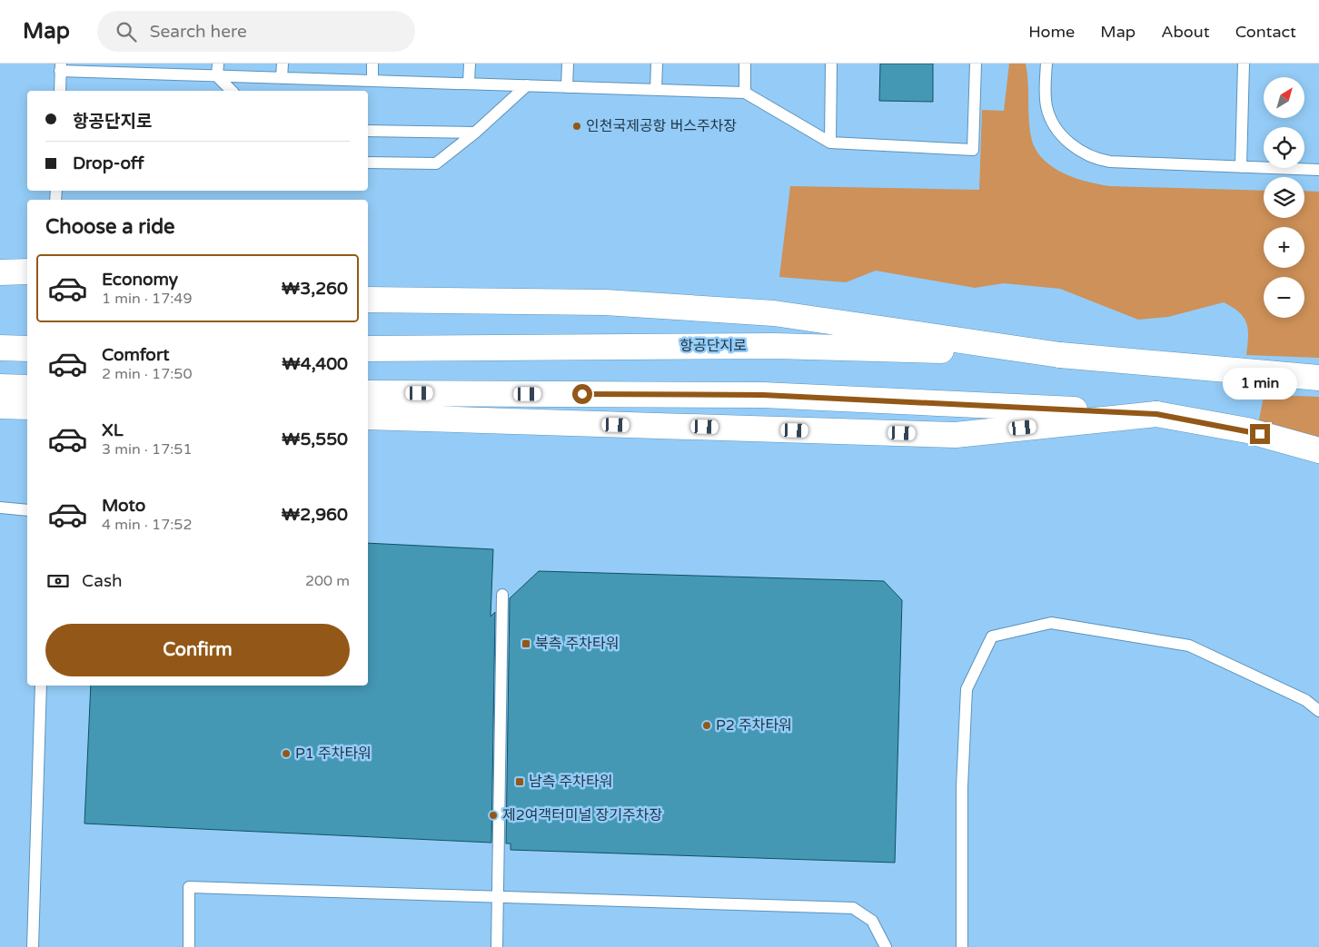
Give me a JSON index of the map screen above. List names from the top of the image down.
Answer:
{
  "streets": {
    "main road": ["항공단지로"]
  },
  "places": {
    "other": [
      "인천국제공항 버스주차장",
      "P2 주차타워",
      "P1 주차타워",
      "제2여객터미널 장기주차장"
    ],
    "transit": ["북측 주차타워", "남측 주차타워"]
  },
  "north": "top right",
  "page": {
    "header": "Map",
    "search": "Search here",
    "nav": [
      "Home",
      "Map",
      "About",
      "Contact"
    ],
    "map_buttons": ["+", "−"],
    "banner": ["항공단지로", "Drop-off"],
    "heading": "Choose a ride",
    "list": [
      {
        "name": "Economy",
        "note": "1 min · 17:49",
        "value": "₩3,260"
      },
      {
        "name": "Comfort",
        "note": "2 min · 17:50",
        "value": "₩4,400"
      },
      {
        "name": "XL",
        "note": "3 min · 17:51",
        "value": "₩5,550"
      },
      {
        "name": "Moto",
        "note": "4 min · 17:52",
        "value": "₩2,960"
      }
    ],
    "bubble": "1 min",
    "pay": ["Cash", "200 m"],
    "buttons": "Confirm"
  }
}
